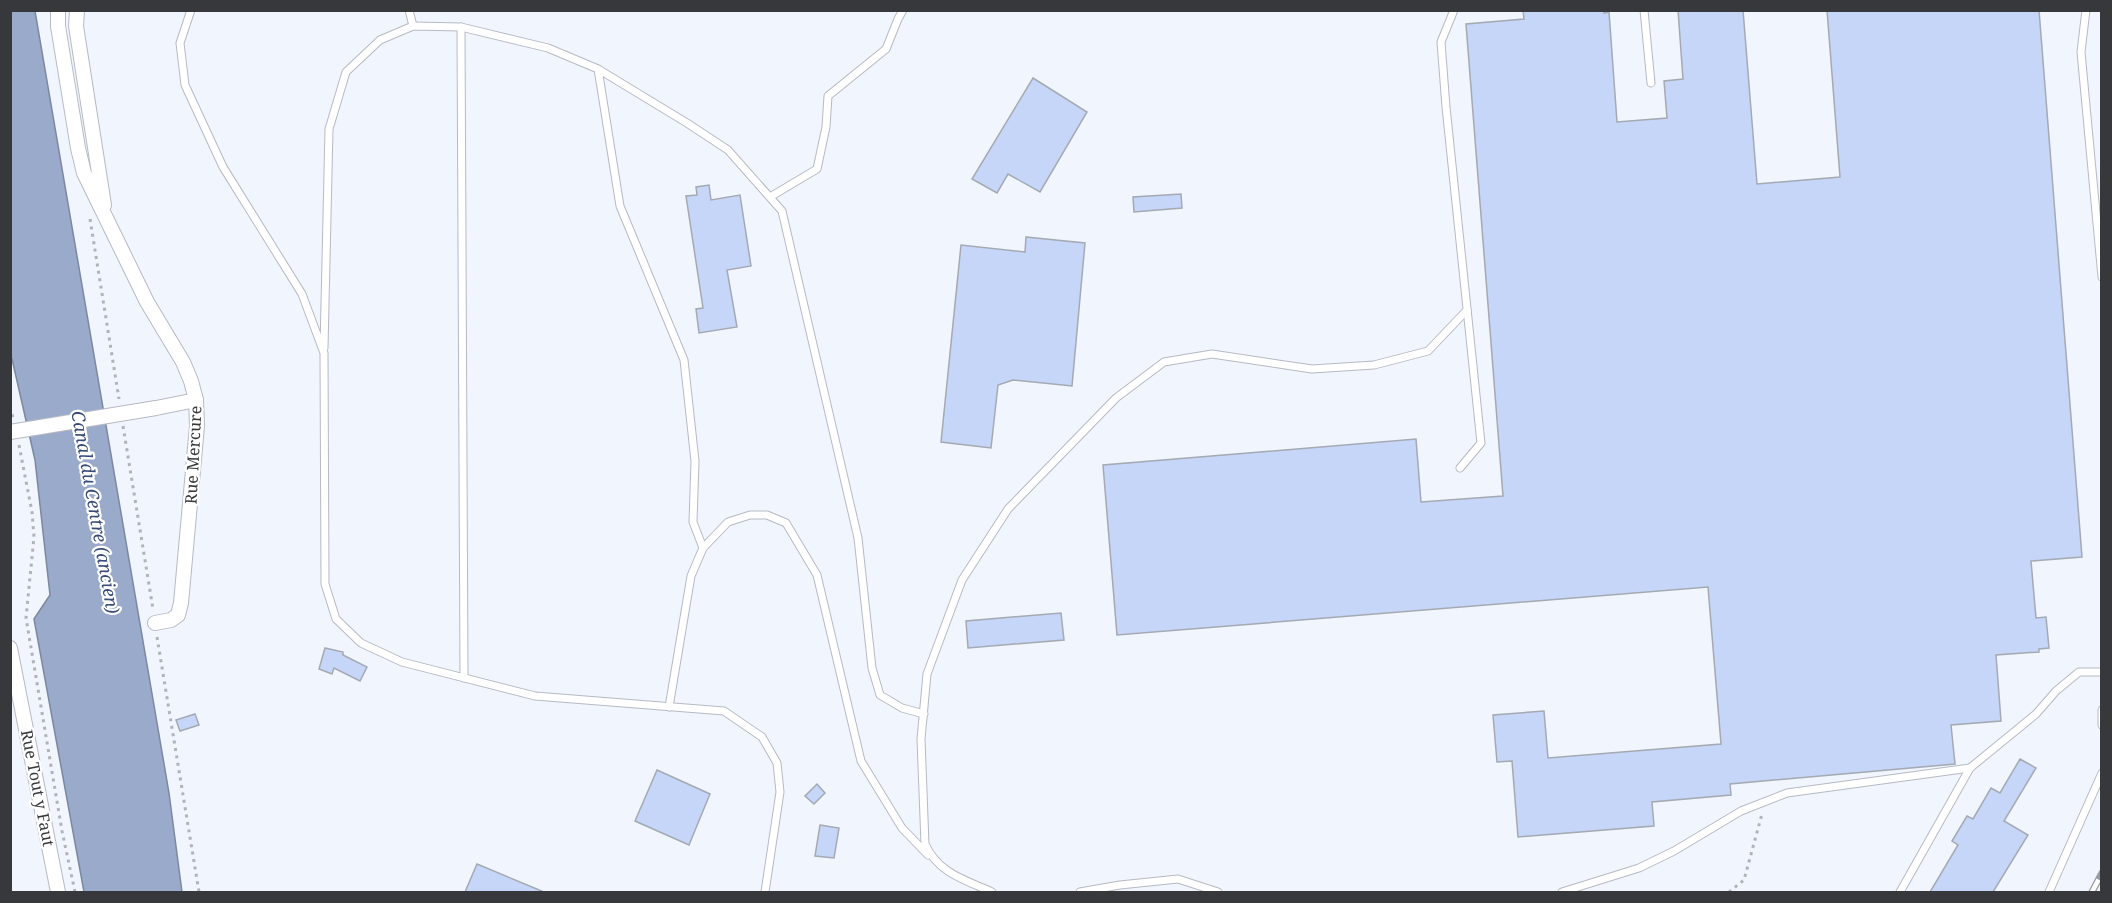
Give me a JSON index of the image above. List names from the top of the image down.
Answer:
{
  "streets": {
    "street": ["Rue Mercure", "Rue Tout y Faut"]
  },
  "water": ["Canal du Centre (ancien)"]
}
